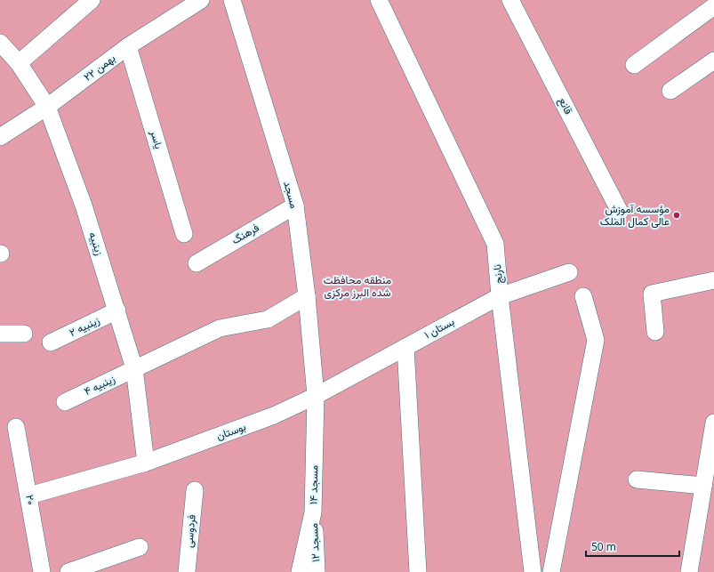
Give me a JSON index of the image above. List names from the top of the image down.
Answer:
{
  "streets": {
    "street": [
      "۲۲ بهمن",
      "قانع",
      "یاسر",
      "مسجد",
      "فرهنگ",
      "زینبیه",
      "نارنج",
      "زینبیه ۲",
      "بستان ۱",
      "زینبیه ۴",
      "بوستان",
      "مسجد ۱۴",
      "۲۰",
      "فردوسی",
      "مسجد ۱۲"
    ]
  },
  "crossings": [
    ["۲۲ بهمن", "یاسر"],
    ["۲۲ بهمن", "زینبیه"],
    ["مسجد", "فرهنگ"],
    ["مسجد", "بستان ۱"],
    ["مسجد", "زینبیه ۴"],
    ["مسجد", "بوستان"],
    ["مسجد", "مسجد ۱۴"],
    ["زینبیه", "زینبیه ۲"],
    ["زینبیه", "زینبیه ۴"],
    ["زینبیه", "بوستان"],
    ["نارنج", "بستان ۱"],
    ["بستان ۱", "بوستان"],
    ["بستان ۱", "مسجد ۱۴"],
    ["بوستان", "مسجد ۱۴"],
    ["بوستان", "۲۰"],
    ["مسجد ۱۴", "مسجد ۱۲"]
  ],
  "parks": ["منطقه محافظت شده البرز مرکزی"],
  "places": ["مؤسسه آموزش عالی کمال الملک"],
  "scale_bar": "50 m"
}
